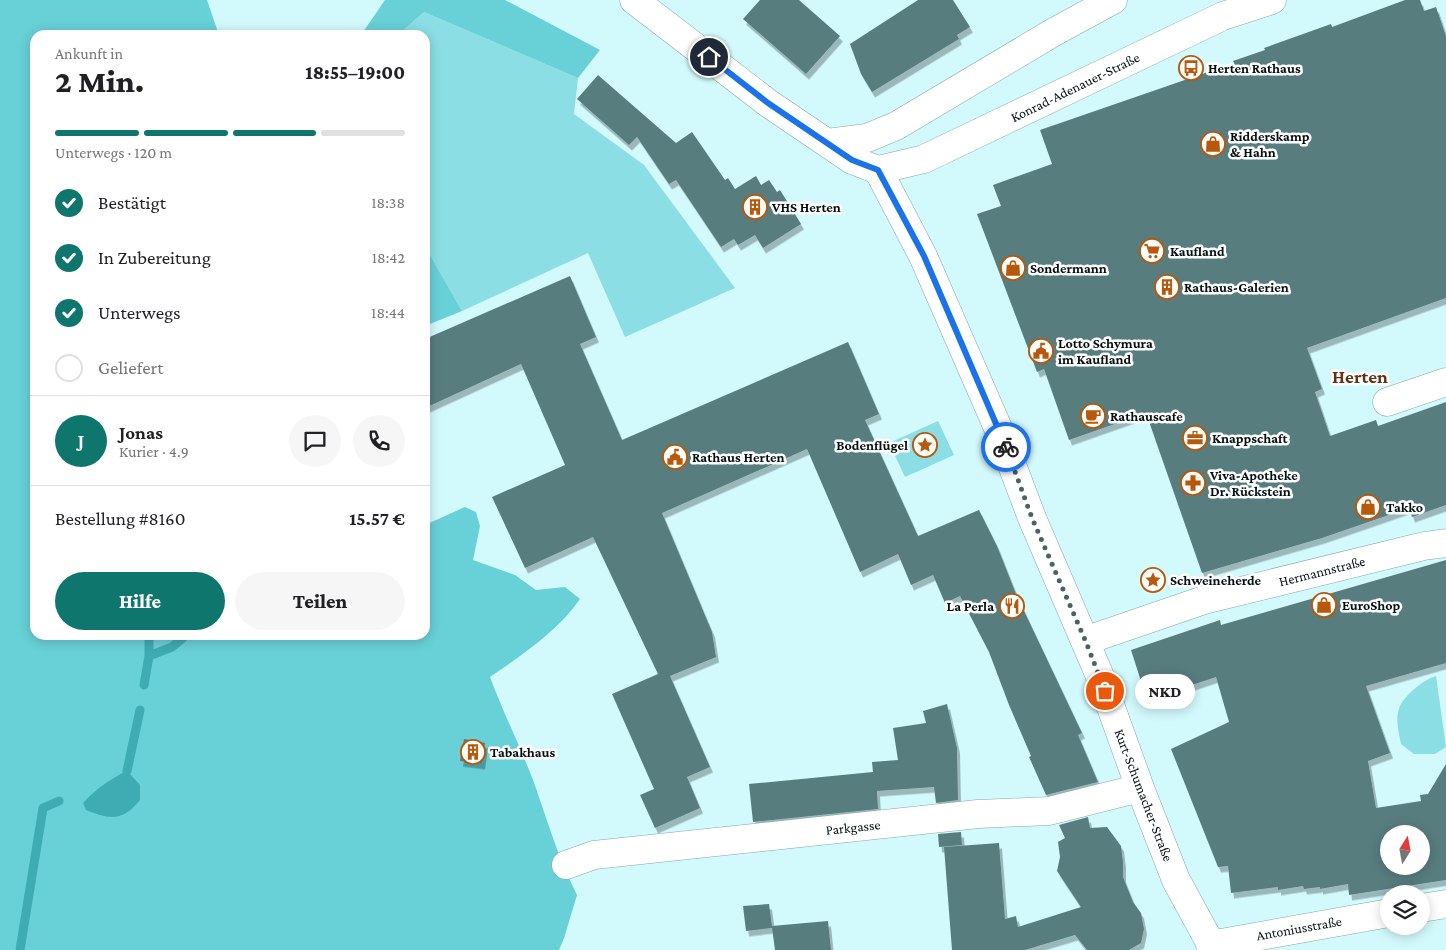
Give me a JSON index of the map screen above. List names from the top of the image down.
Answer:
{
  "streets": {
    "street": [
      "Konrad-Adenauer-Straße",
      "Hermannstraße",
      "Kurt-Schumacher-Straße",
      "Parkgasse",
      "Antoniusstraße"
    ]
  },
  "crossings": [
    ["Konrad-Adenauer-Straße", "Kurt-Schumacher-Straße"],
    ["Hermannstraße", "Kurt-Schumacher-Straße"],
    ["Kurt-Schumacher-Straße", "Parkgasse"],
    ["Kurt-Schumacher-Straße", "Antoniusstraße"]
  ],
  "districts": ["Herten"],
  "places": {
    "bus stop": ["Herten Rathaus"],
    "shop": [
      "Ridderskamp & Hahn",
      "Sondermann",
      "Takko",
      "EuroShop"
    ],
    "building": ["VHS Herten", "Rathaus-Galerien", "Tabakhaus"],
    "supermarket": ["Kaufland"],
    "public building": ["Lotto Schymura im Kaufland", "Rathaus Herten"],
    "cafe": ["Rathauscafe"],
    "office": ["Knappschaft"],
    "place": ["Bodenflügel", "Schweineherde"],
    "pharmacy": ["Viva-Apotheke Dr. Rückstein"],
    "restaurant": ["La Perla"],
    "other": ["NKD"]
  },
  "north": "top",
  "page": {
    "heading": ["2 Min.", "Ankunft in", "18:55–19:00"],
    "panel": [
      "Jonas",
      "Kurier · 4.9",
      "Bestellung #8160",
      "15.57 €"
    ],
    "bar": "Unterwegs · 120 m",
    "list": [
      ["Bestätigt", "18:38"],
      ["In Zubereitung", "18:42"],
      ["Unterwegs", "18:44"],
      "Geliefert"
    ],
    "round": "J",
    "buttons": ["Hilfe", "Teilen"],
    "bubble": "NKD"
  }
}
